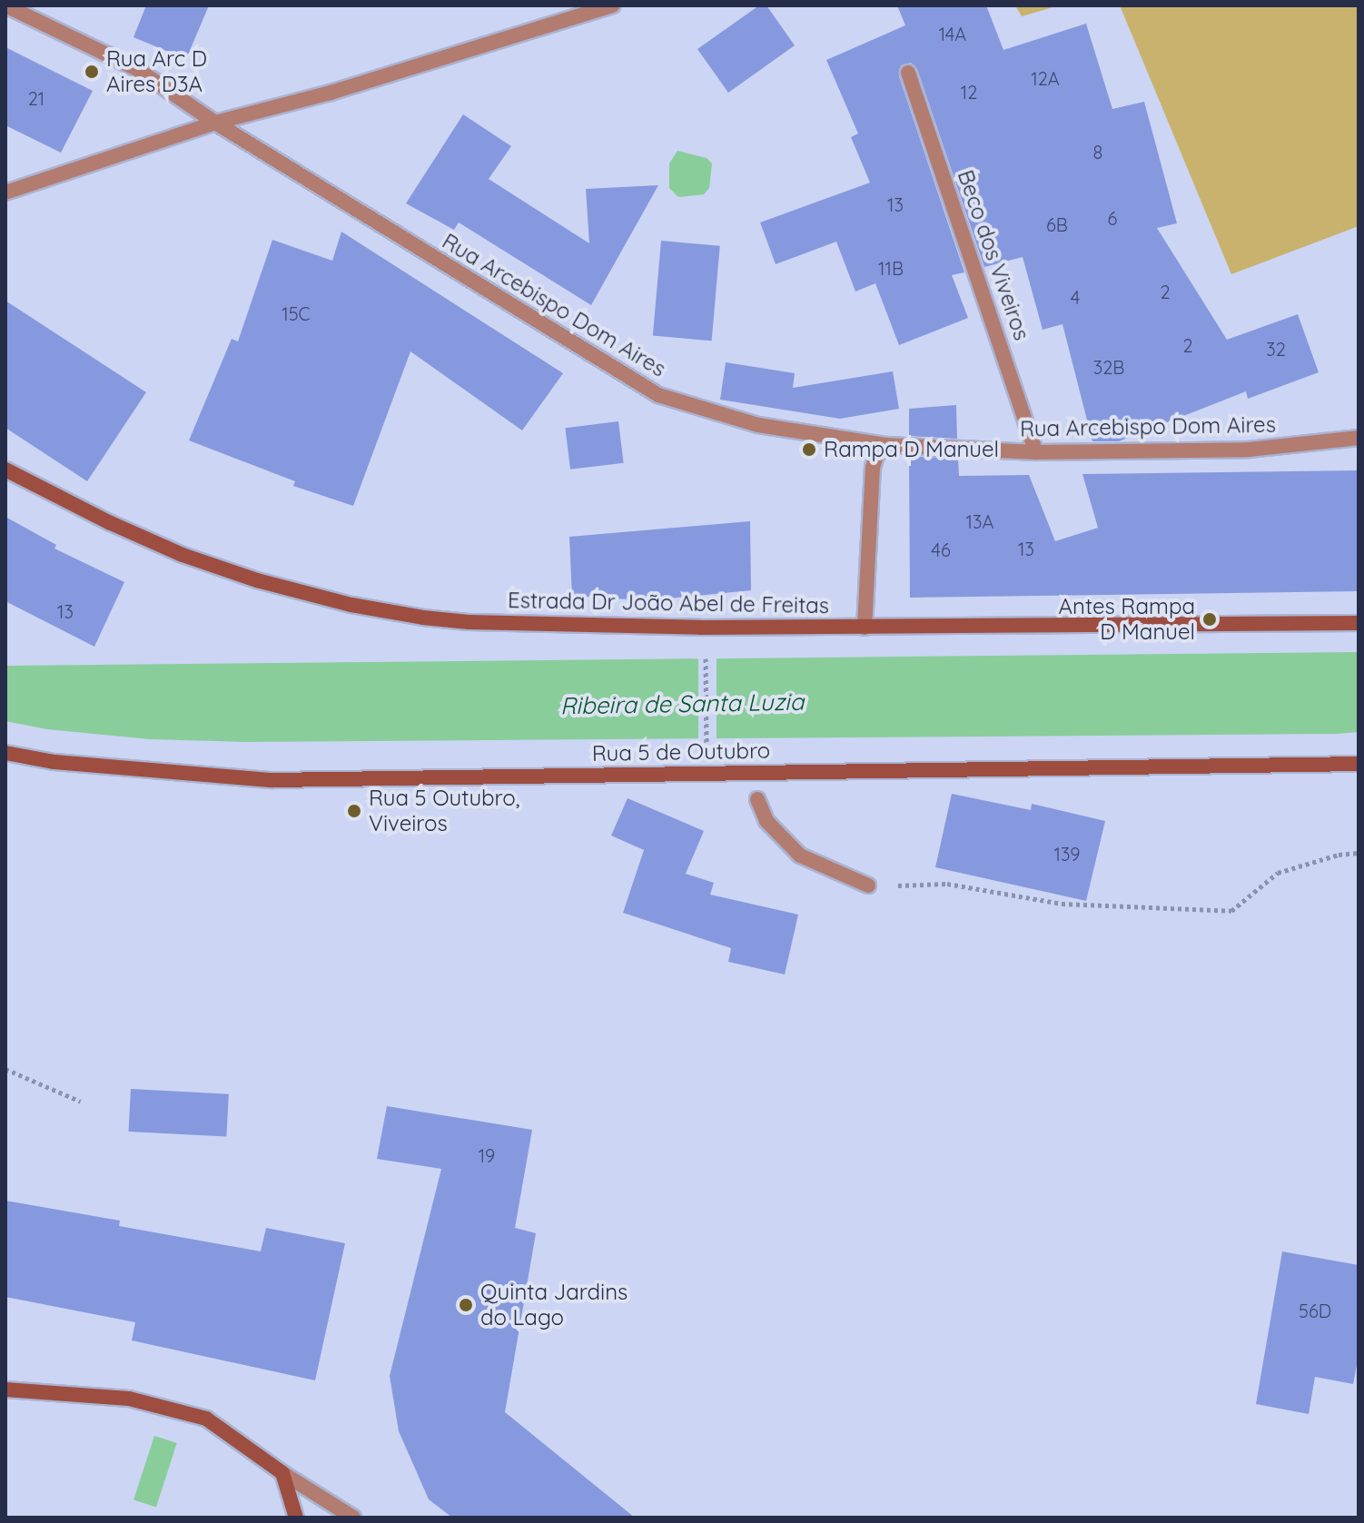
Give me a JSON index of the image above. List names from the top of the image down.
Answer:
{
  "streets": {
    "main road": ["Estrada Dr João Abel de Freitas", "Rua 5 de Outubro"],
    "street": ["Beco dos Viveiros", "Rua Arcebispo Dom Aires"]
  },
  "crossings": [
    ["Beco dos Viveiros", "Rua Arcebispo Dom Aires"]
  ],
  "water": ["Ribeira de Santa Luzia"],
  "places": [
    "Rua Arc D Aires D3A",
    "Rampa D Manuel",
    "Antes Rampa D Manuel",
    "Rua 5 Outubro, Viveiros",
    "Quinta Jardins do Lago"
  ],
  "house_numbers": [
    "14A",
    "12A",
    "12",
    "21",
    "8",
    "13",
    "6",
    "6B",
    "11B",
    "2",
    "4",
    "15C",
    "2",
    "32",
    "32B",
    "13A",
    "13",
    "46",
    "13",
    "139",
    "19",
    "56D"
  ]
}
